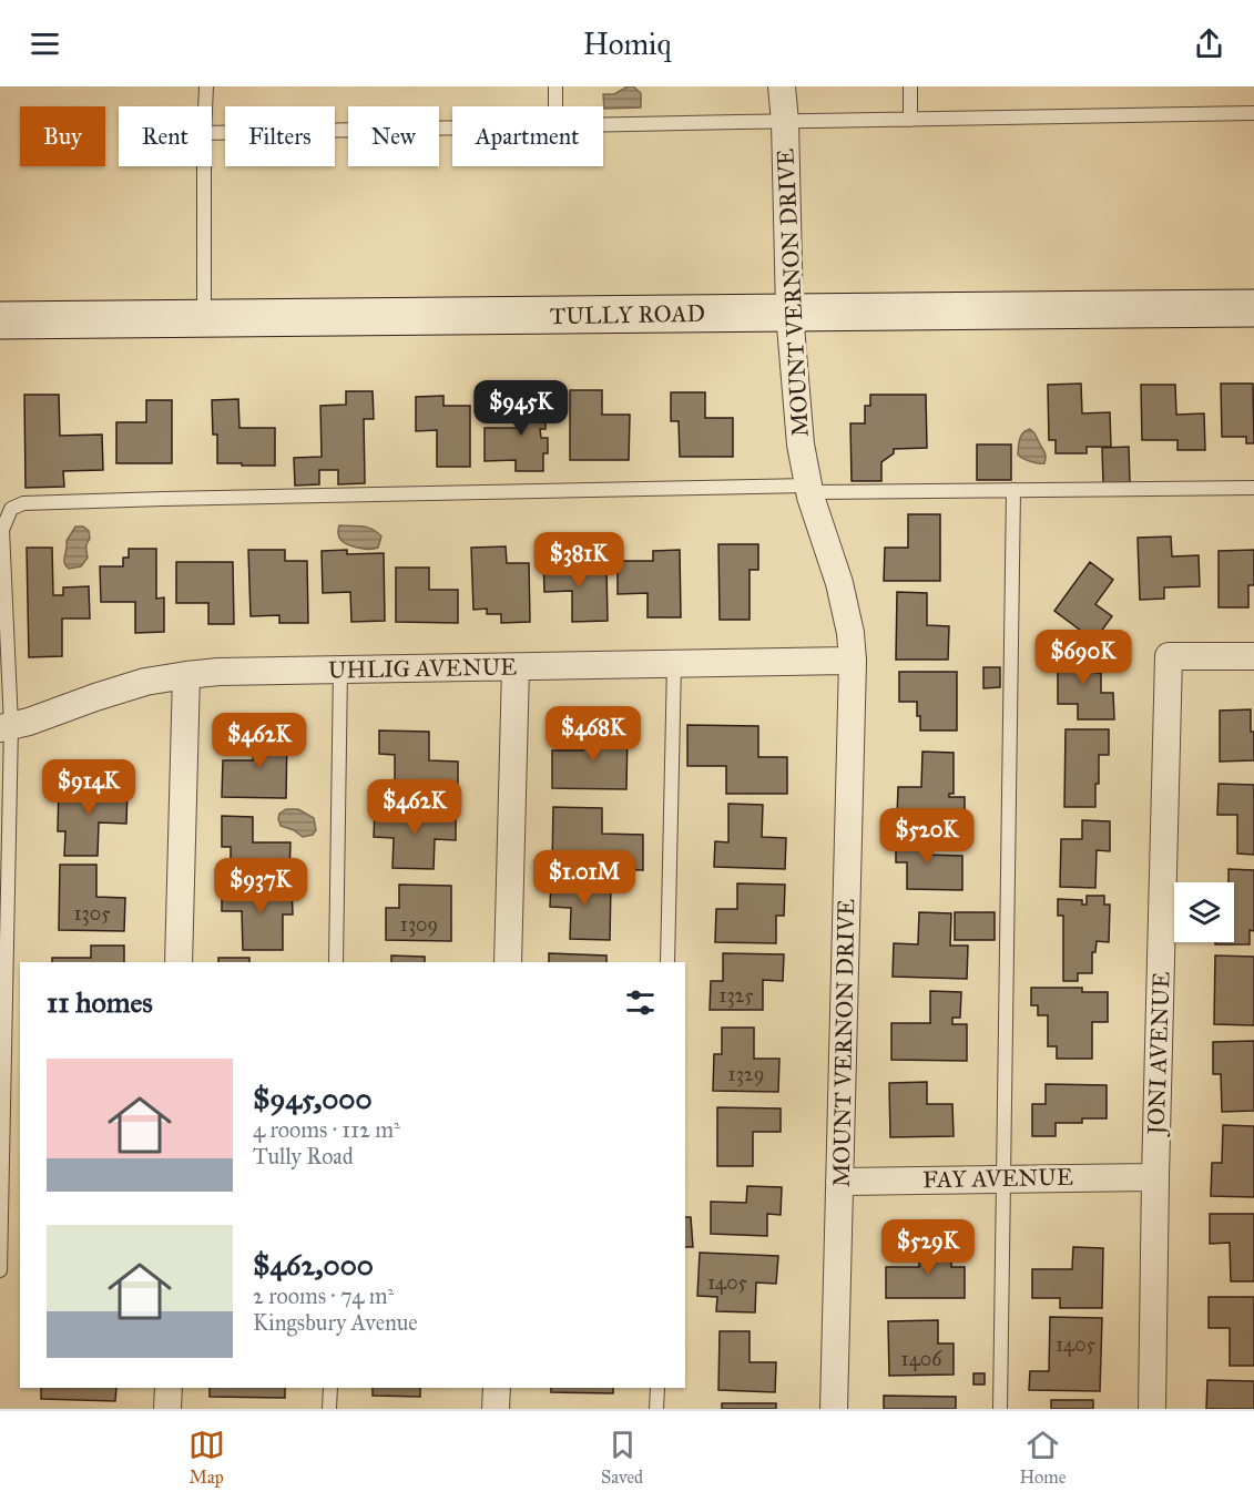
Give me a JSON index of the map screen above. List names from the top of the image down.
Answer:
{
  "streets": {
    "main road": ["TULLY ROAD"],
    "street": [
      "MOUNT VERNON DRIVE",
      "UHLIG AVENUE",
      "JONI AVENUE",
      "FAY AVENUE"
    ]
  },
  "crossings": [
    ["MOUNT VERNON DRIVE", "TULLY ROAD"],
    ["MOUNT VERNON DRIVE", "UHLIG AVENUE"],
    ["MOUNT VERNON DRIVE", "FAY AVENUE"],
    ["JONI AVENUE", "FAY AVENUE"]
  ],
  "house_numbers": [
    "1305",
    "1309",
    "1325",
    "1329",
    "1405",
    "1405",
    "1406"
  ],
  "page": {
    "header": "Homiq",
    "chip": [
      "Buy",
      "Rent",
      "Filters",
      "New",
      "Apartment"
    ],
    "price": [
      "$945K",
      "$381K",
      "$690K",
      "$468K",
      "$462K",
      "$914K",
      "$462K",
      "$520K",
      "$1.01M",
      "$937K",
      "$529K"
    ],
    "heading": "11 homes",
    "list": [
      {
        "name": "$945,000",
        "note": "4 rooms · 112 m² · Tully Road"
      },
      {
        "name": "$462,000",
        "note": "2 rooms · 74 m² · Kingsbury Avenue"
      }
    ],
    "tabs": ["Map", "Saved", "Home"]
  }
}
